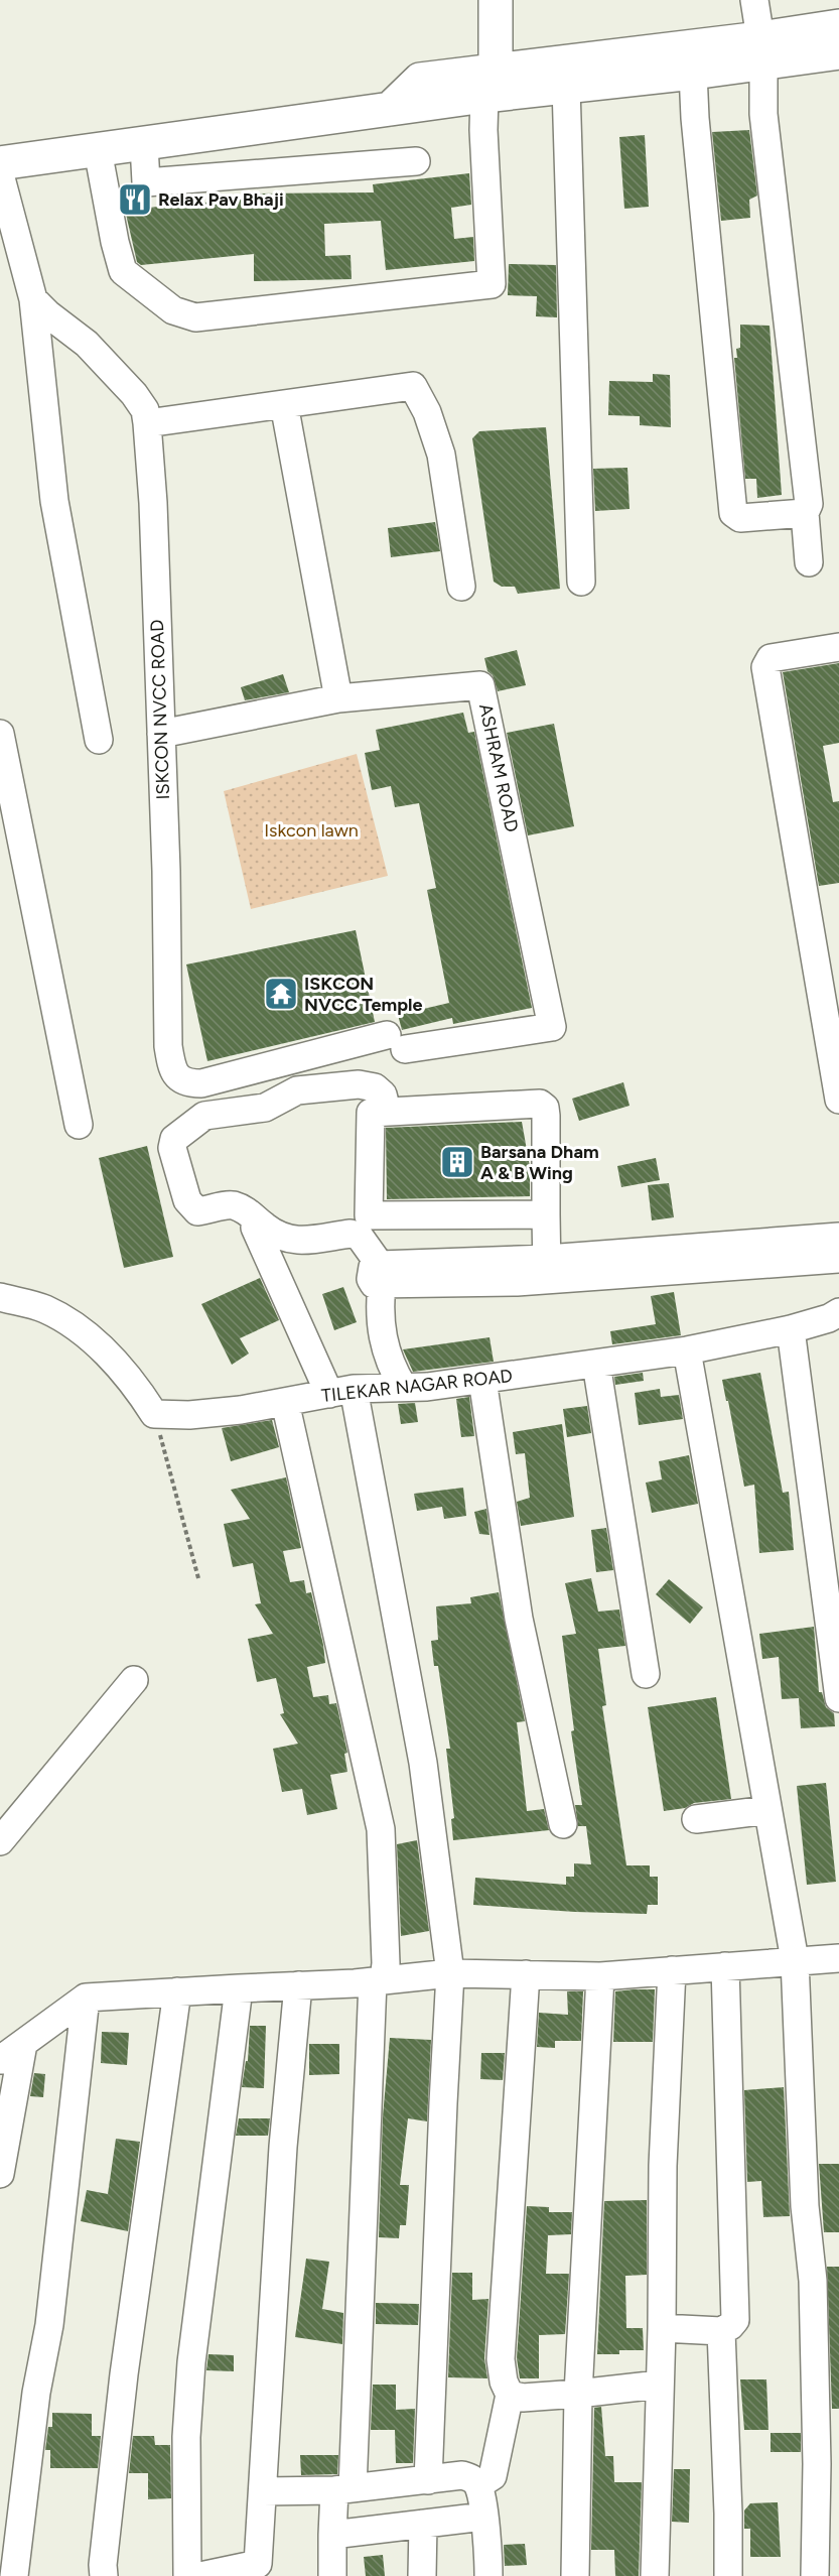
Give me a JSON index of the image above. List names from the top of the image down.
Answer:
{
  "streets": {
    "street": ["ISKCON NVCC ROAD", "ASHRAM ROAD", "TILEKAR NAGAR ROAD"]
  },
  "crossings": [
    ["ISKCON NVCC ROAD", "ASHRAM ROAD"]
  ],
  "parks": ["Iskcon lawn"],
  "places": {
    "restaurant": ["Relax Pav Bhaji"],
    "temple": ["ISKCON NVCC Temple"],
    "building": ["Barsana Dham A & B Wing"]
  }
}
